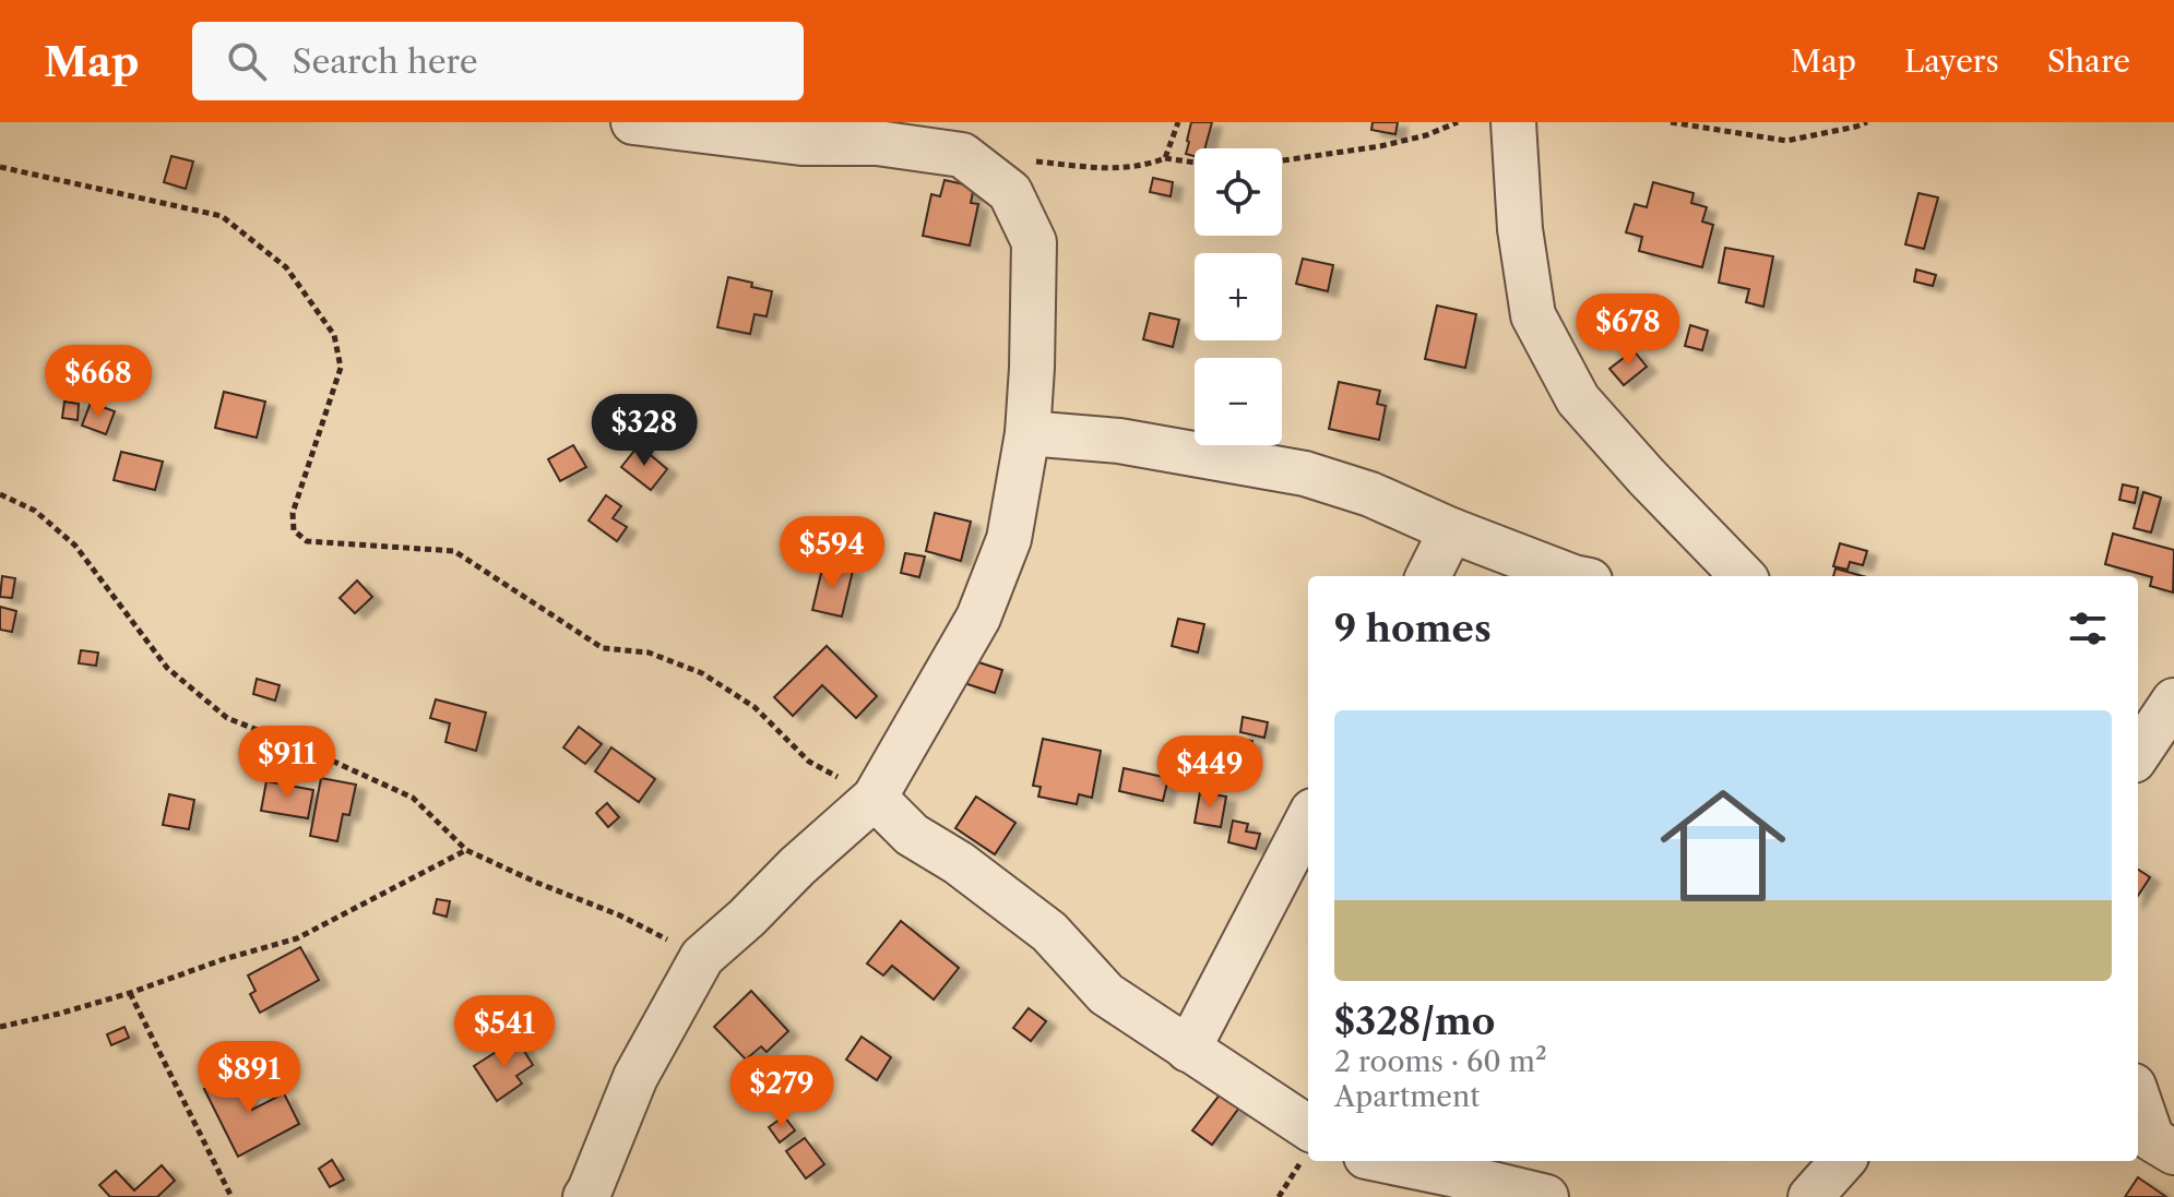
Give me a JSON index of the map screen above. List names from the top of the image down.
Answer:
{
  "page": {
    "header": "Map",
    "search": "Search here",
    "nav": ["Map", "Layers", "Share"],
    "map_buttons": ["+", "−"],
    "price": [
      "$678",
      "$668",
      "$328",
      "$594",
      "$911",
      "$449",
      "$541",
      "$891",
      "$279"
    ],
    "heading": "9 homes",
    "list": [
      {
        "name": "$328/mo",
        "note": "2 rooms · 60 m² · Apartment"
      }
    ]
  }
}
